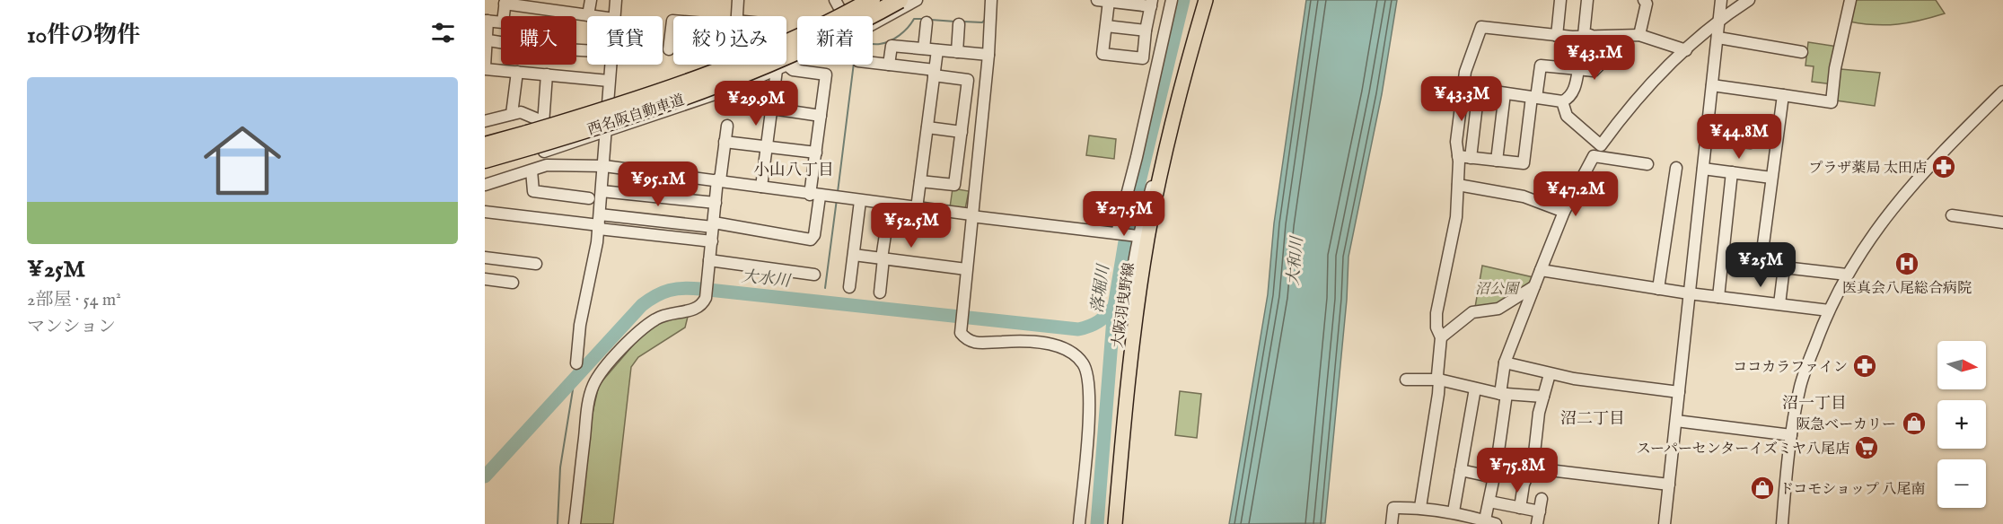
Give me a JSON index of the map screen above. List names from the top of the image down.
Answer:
{
  "streets": {
    "highway": ["西名阪自動車道"],
    "main road": ["大阪羽曳野線"]
  },
  "districts": ["小山八丁目", "沼一丁目", "沼二丁目"],
  "water": ["大和川", "大水川", "落堀川"],
  "parks": ["沼公園"],
  "places": {
    "pharmacy": ["プラザ薬局 太田店", "ココカラファイン"],
    "hospital": ["医真会八尾総合病院"],
    "shop": ["阪急ベーカリー", "ドコモショップ 八尾南"],
    "supermarket": ["スーパーセンターイズミヤ八尾店"]
  },
  "north": "right",
  "page": {
    "heading": "10件の物件",
    "chip": [
      "購入",
      "賃貸",
      "絞り込み",
      "新着"
    ],
    "price": [
      "¥43.1M",
      "¥43.3M",
      "¥29.9M",
      "¥44.8M",
      "¥95.1M",
      "¥47.2M",
      "¥27.5M",
      "¥52.5M",
      "¥25M",
      "¥75.8M"
    ],
    "list": [
      {
        "name": "¥25M",
        "note": "2部屋 · 54 m² · マンション"
      }
    ],
    "map_buttons": ["+", "−"]
  }
}
